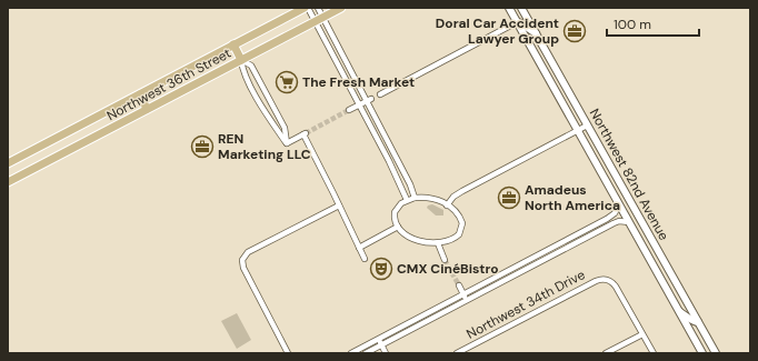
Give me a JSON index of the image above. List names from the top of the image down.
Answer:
{
  "streets": {
    "main road": ["Northwest 36th Street"],
    "street": ["Northwest 82nd Avenue", "Northwest 34th Drive"]
  },
  "places": {
    "office": ["Doral Car Accident Lawyer Group", "REN Marketing LLC", "Amadeus North America"],
    "supermarket": ["The Fresh Market"],
    "theatre": ["CMX CinéBistro"]
  },
  "scale_bar": "100 m"
}
